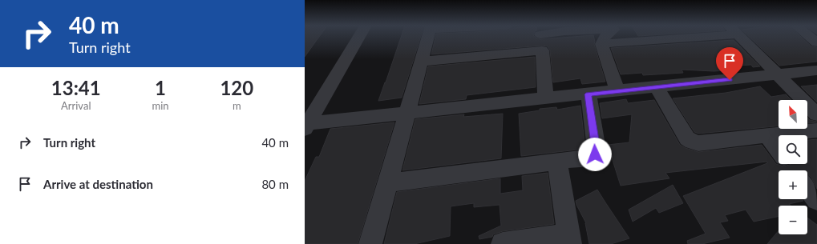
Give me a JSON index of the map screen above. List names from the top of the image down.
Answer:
{
  "north": "top left",
  "page": {
    "turn": ["40 m", "Turn right"],
    "eta": [
      "13:41",
      "Arrival",
      "1",
      "min",
      "120",
      "m"
    ],
    "map_buttons": ["+", "−"],
    "list": [
      {
        "name": "Turn right",
        "value": "40 m"
      },
      {
        "name": "Arrive at destination",
        "value": "80 m"
      }
    ]
  }
}
